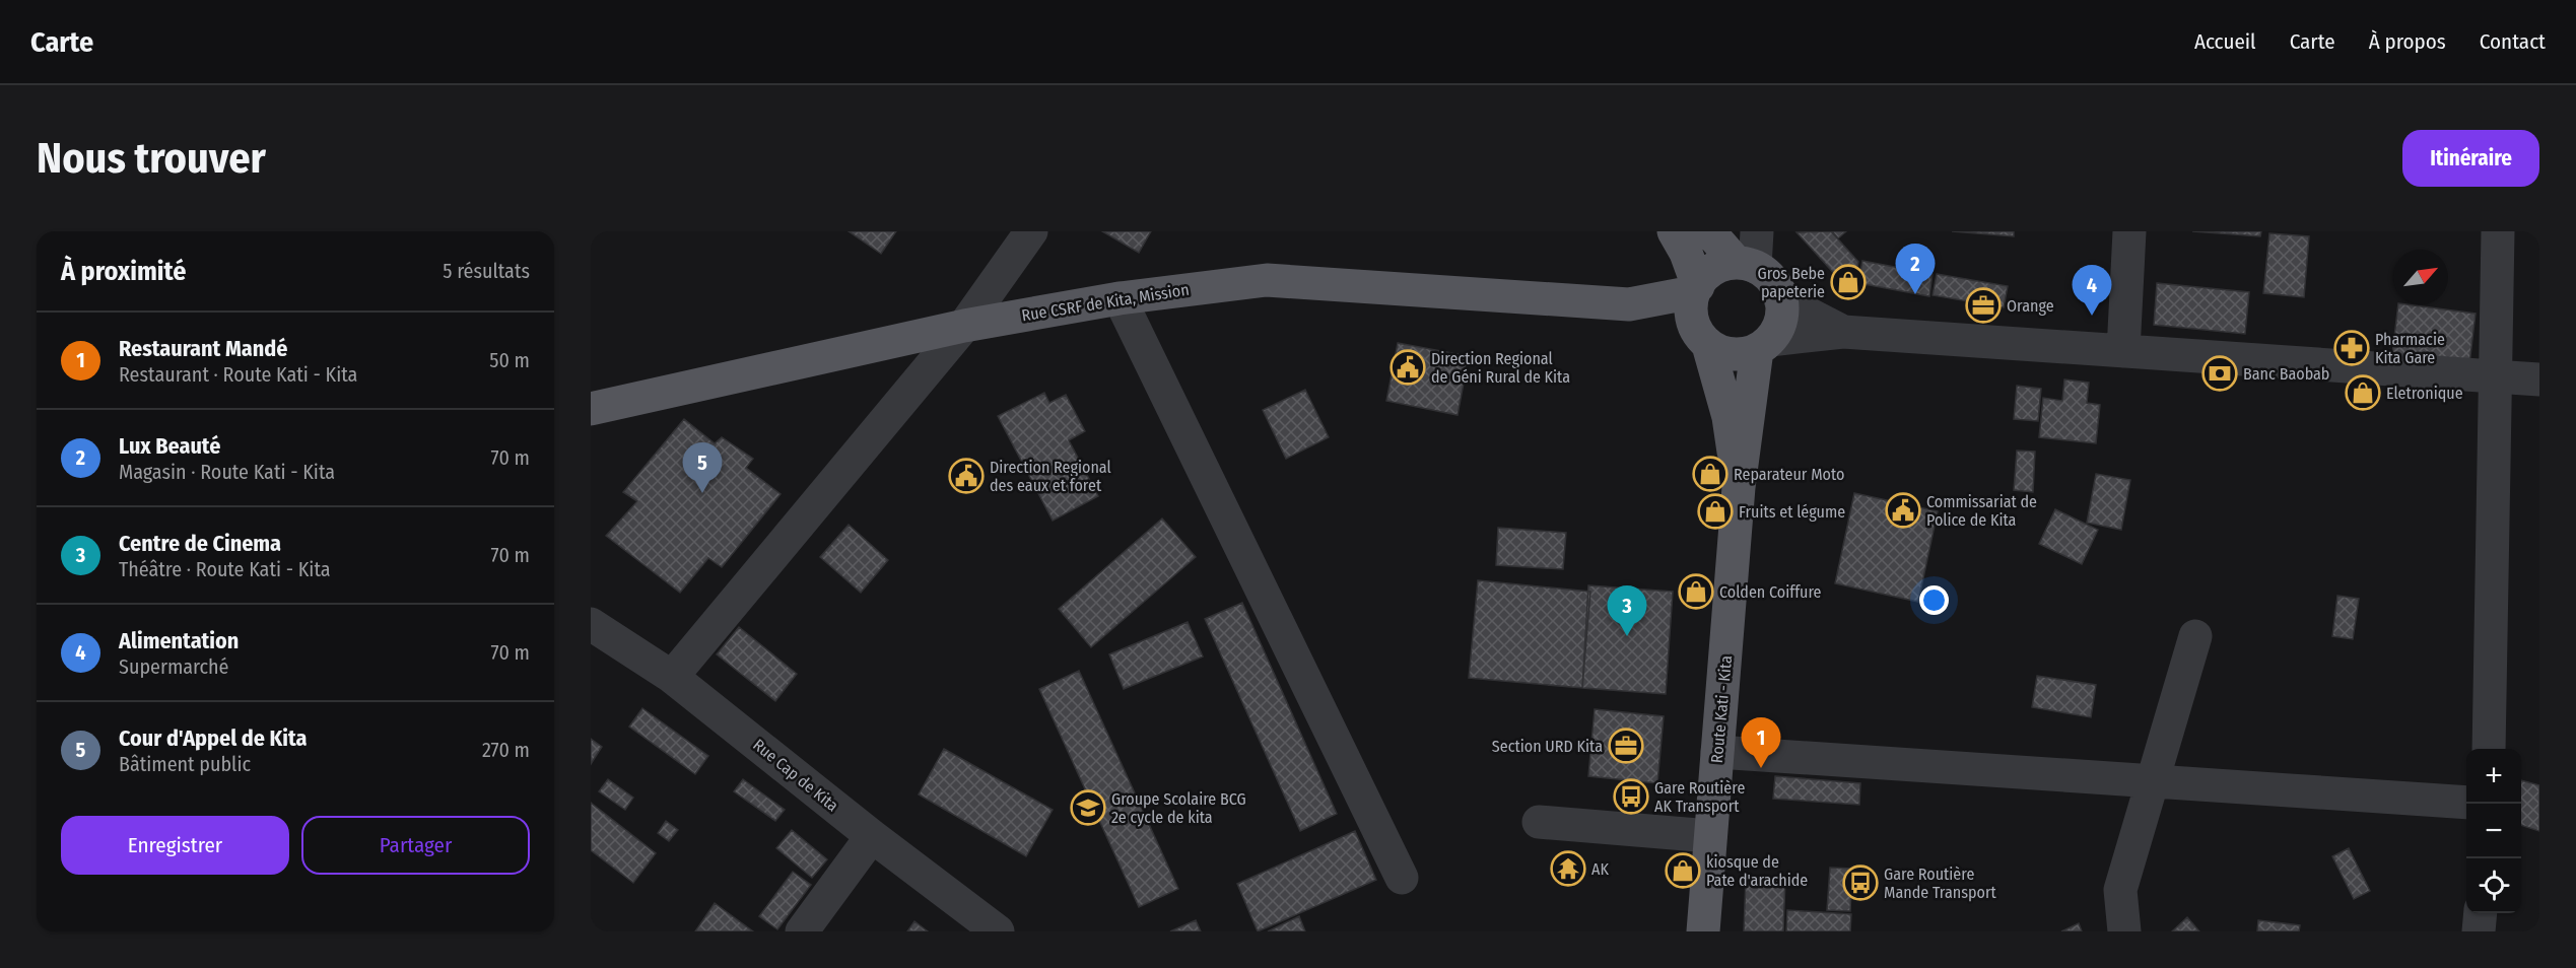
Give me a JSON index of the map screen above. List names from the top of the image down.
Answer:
{
  "streets": {
    "main road": ["Rue CSRF de Kita, Mission", "Route Kati - Kita"],
    "street": ["Rue Cap de Kita"]
  },
  "places": {
    "shop": [
      "Gros Bebe papeterie",
      "Eletronique",
      "Reparateur Moto",
      "Fruits et légume",
      "Colden Coiffure",
      "kiosque de Pate d'arachide"
    ],
    "office": ["Orange", "Section URD Kita"],
    "pharmacy": ["Pharmacie Kita Gare"],
    "public building": ["Direction Regional de Géni Rural de Kita", "Direction Regional des eaux et foret", "Commissariat de Police de Kita"],
    "bank": ["Banc Baobab"],
    "bus stop": ["Gare Routière AK Transport", "Gare Routière Mande Transport"],
    "school or university": ["Groupe Scolaire BCG 2e cycle de kita"],
    "temple": ["AK"]
  },
  "north": "top right",
  "page": {
    "header": "Carte",
    "nav": [
      "Accueil",
      "Carte",
      "À propos",
      "Contact"
    ],
    "buttons": [
      "Itinéraire",
      ["Enregistrer", "Partager"]
    ],
    "title": "Nous trouver",
    "heading": ["À proximité", "5 résultats"],
    "pins": [
      "2",
      "4",
      "5",
      "3",
      "1"
    ],
    "list": [
      {
        "mark": "1",
        "name": "Restaurant Mandé",
        "note": "Restaurant · Route Kati - Kita",
        "value": "50 m"
      },
      {
        "mark": "2",
        "name": "Lux Beauté",
        "note": "Magasin · Route Kati - Kita",
        "value": "70 m"
      },
      {
        "mark": "3",
        "name": "Centre de Cinema",
        "note": "Théâtre · Route Kati - Kita",
        "value": "70 m"
      },
      {
        "mark": "4",
        "name": "Alimentation",
        "note": "Supermarché",
        "value": "70 m"
      },
      {
        "mark": "5",
        "name": "Cour d'Appel de Kita",
        "note": "Bâtiment public",
        "value": "270 m"
      }
    ],
    "map_buttons": ["+", "−"]
  }
}
